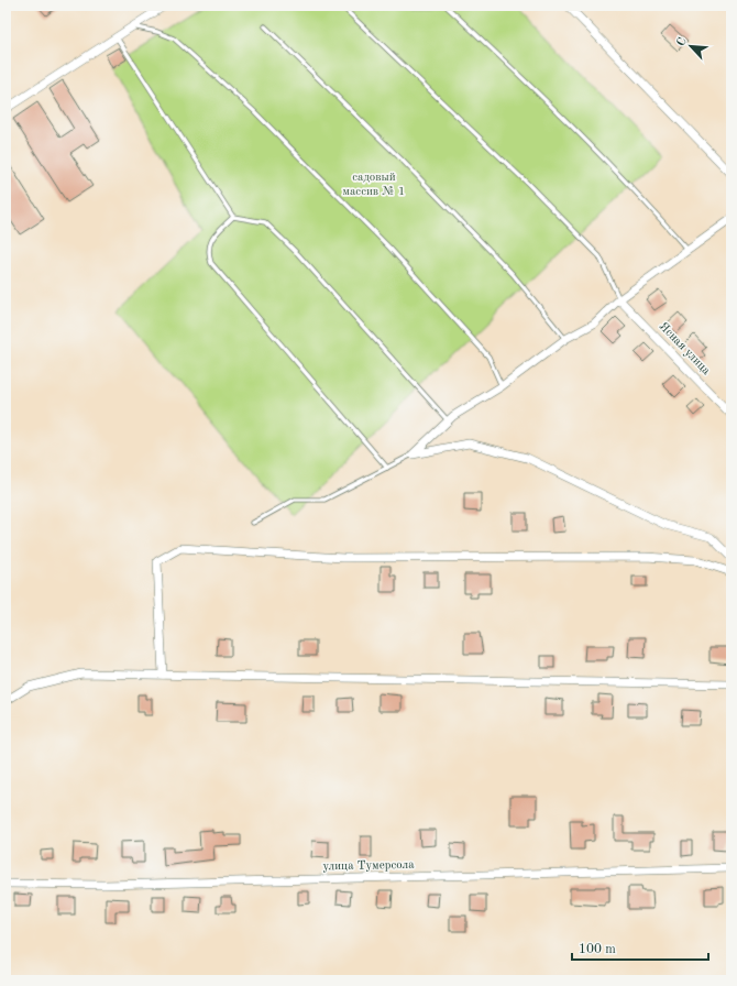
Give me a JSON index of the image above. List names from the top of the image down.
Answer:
{
  "streets": {
    "street": ["Ясная улица", "улица Тумерсола"]
  },
  "parks": ["садовый массив № 1"],
  "scale_bar": "100 m",
  "north": "top left"
}
